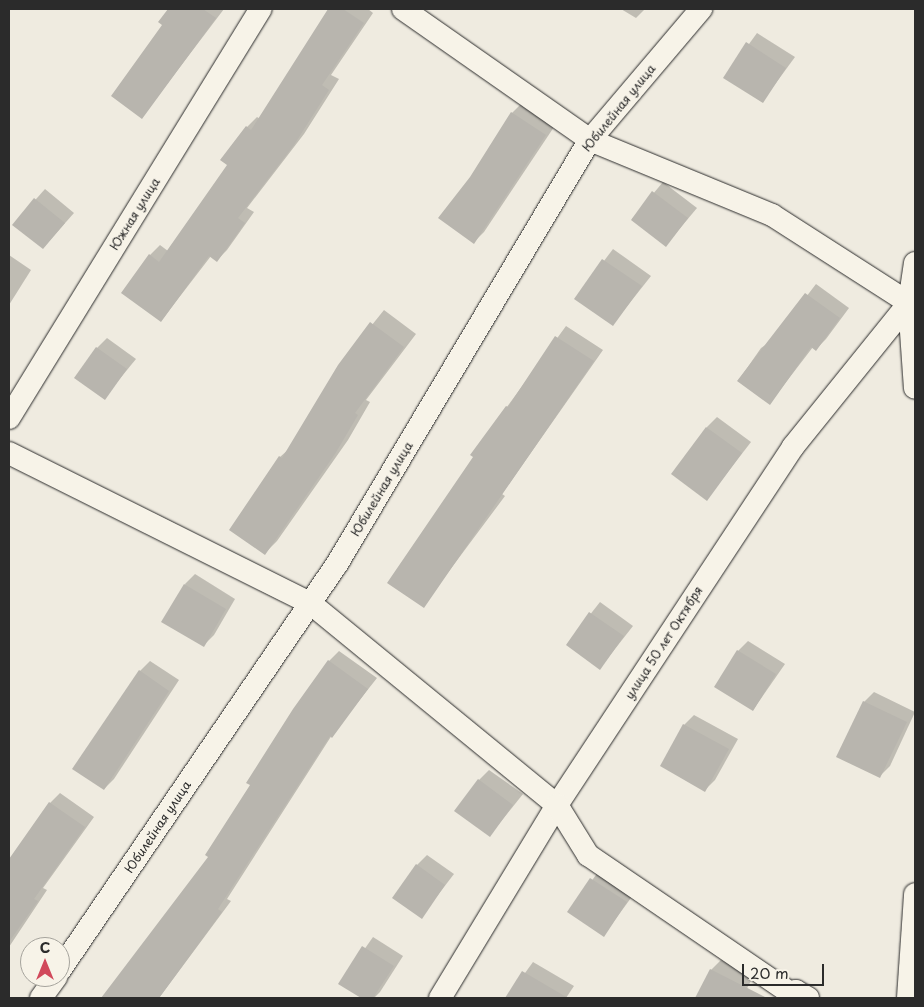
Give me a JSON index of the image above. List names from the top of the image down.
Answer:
{
  "streets": {
    "street": ["Юбилейная улица", "Южная улица", "улица 50 лет Октября"]
  },
  "scale_bar": "20 m",
  "north": "top"
}
